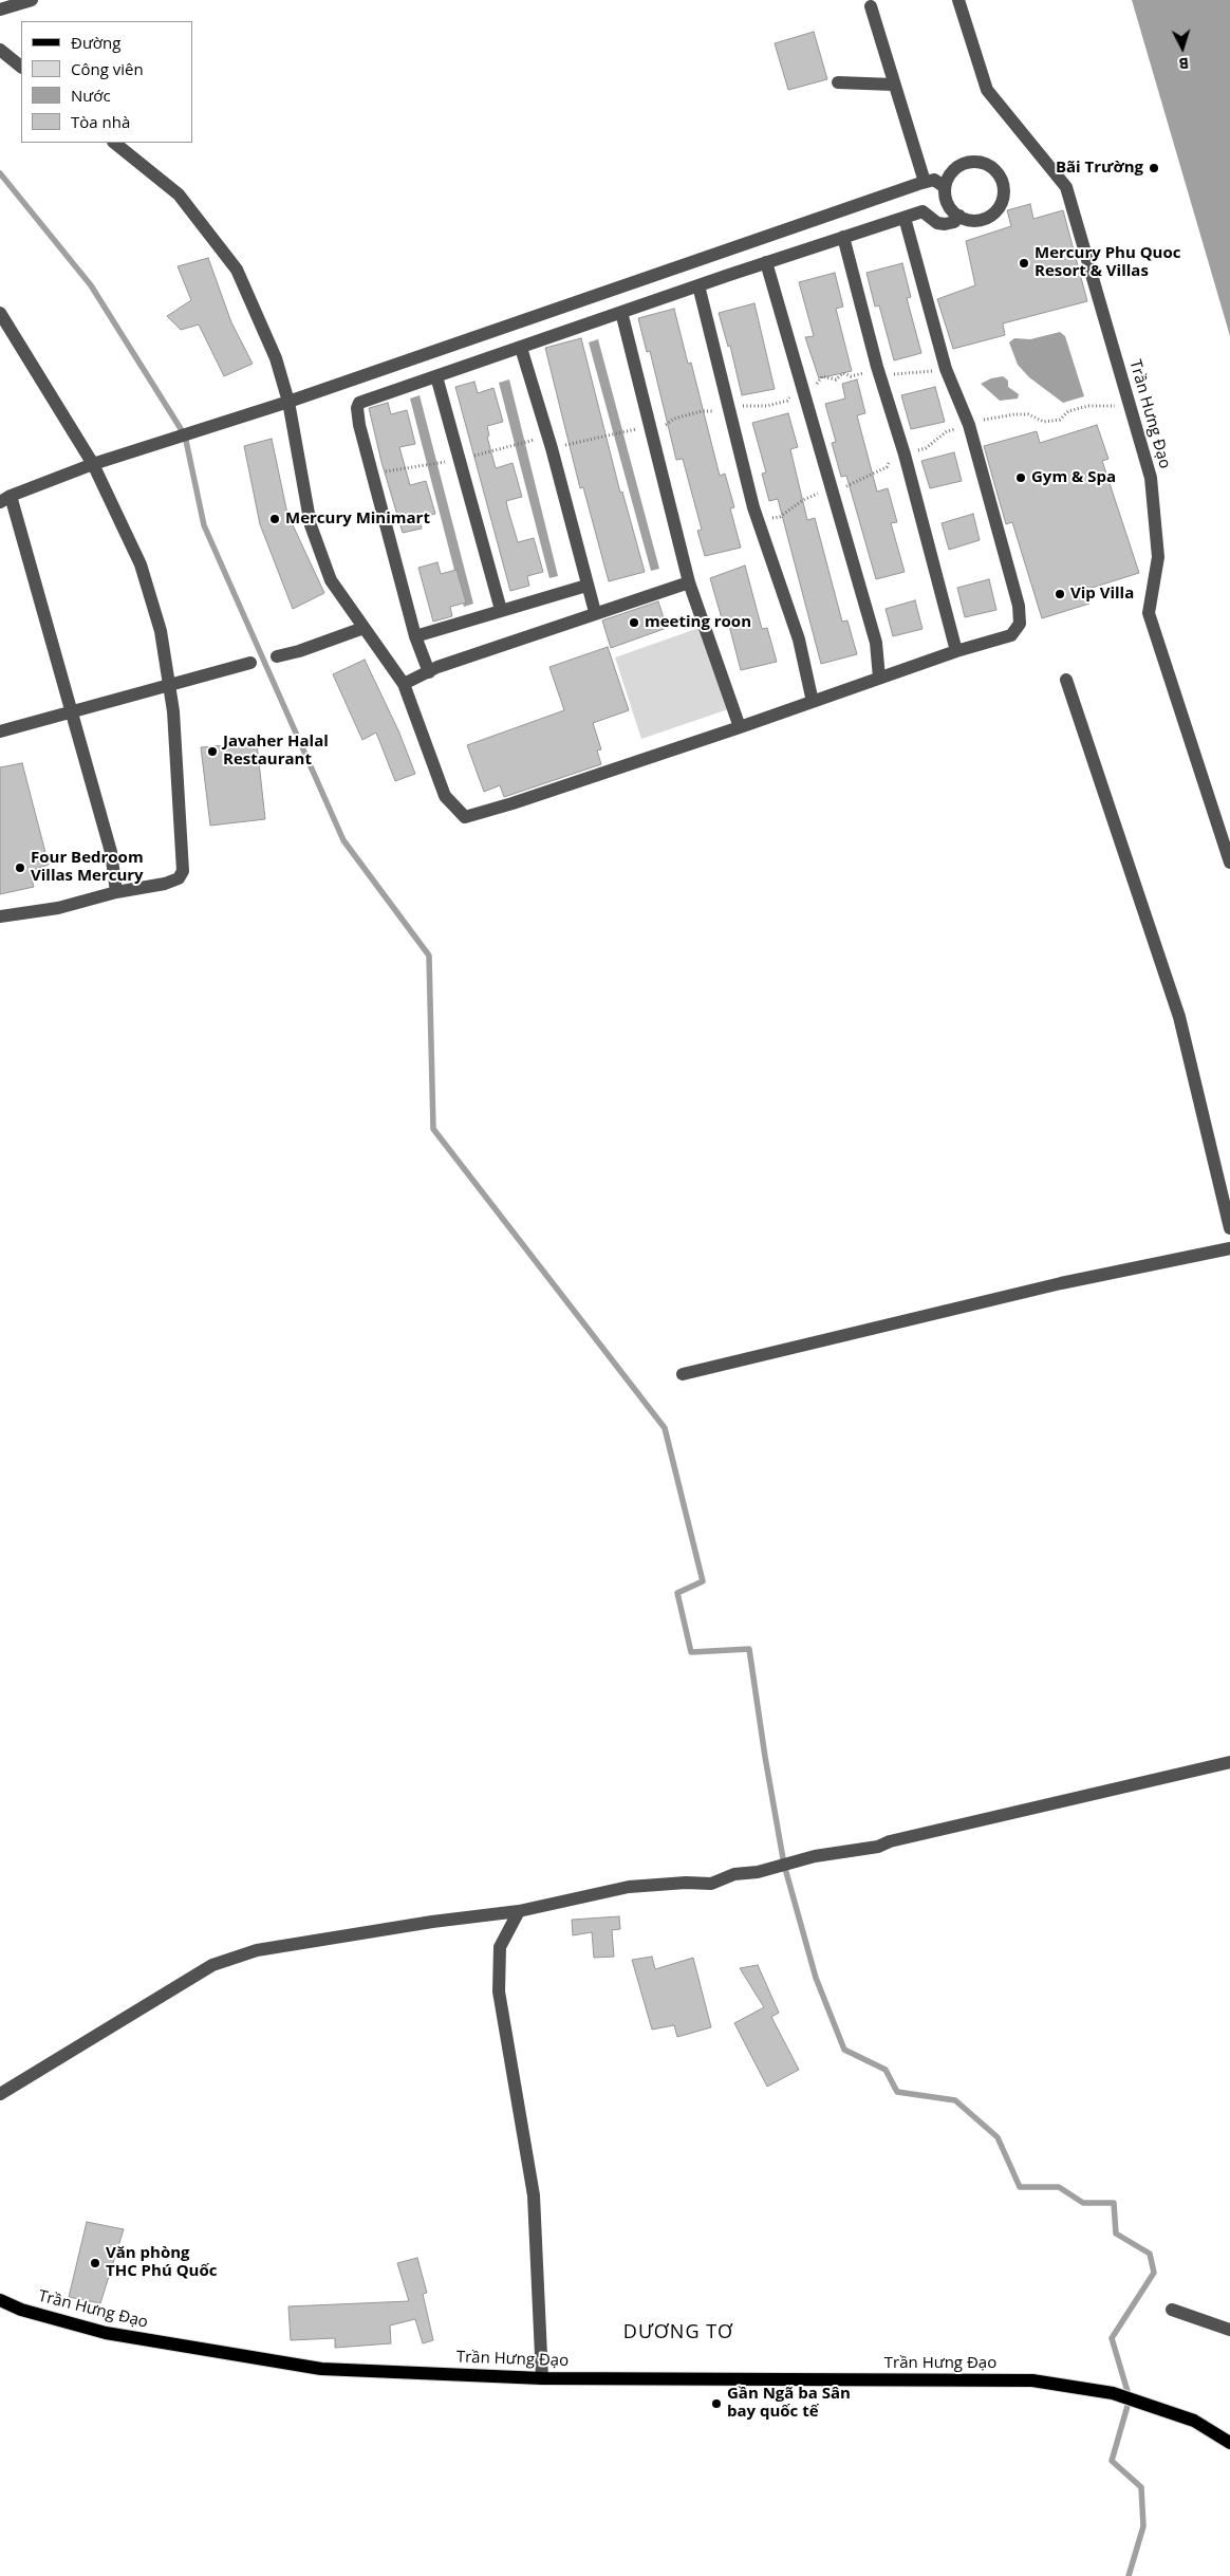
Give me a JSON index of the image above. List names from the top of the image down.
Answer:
{
  "streets": {
    "main road": ["Trần Hưng Đạo"]
  },
  "districts": ["DƯƠNG TƠ"],
  "places": [
    "Bãi Trường",
    "Mercury Phu Quoc Resort & Villas",
    "Gym & Spa",
    "Mercury Minimart",
    "Vip Villa",
    "meeting roon",
    "Javaher Halal Restaurant",
    "Four Bedroom Villas Mercury",
    "Văn phòng THC Phú Quốc",
    "Gần Ngã ba Sân bay quốc tế"
  ],
  "legend": [
    "Đường",
    "Công viên",
    "Nước",
    "Tòa nhà"
  ],
  "north": "bottom"
}
